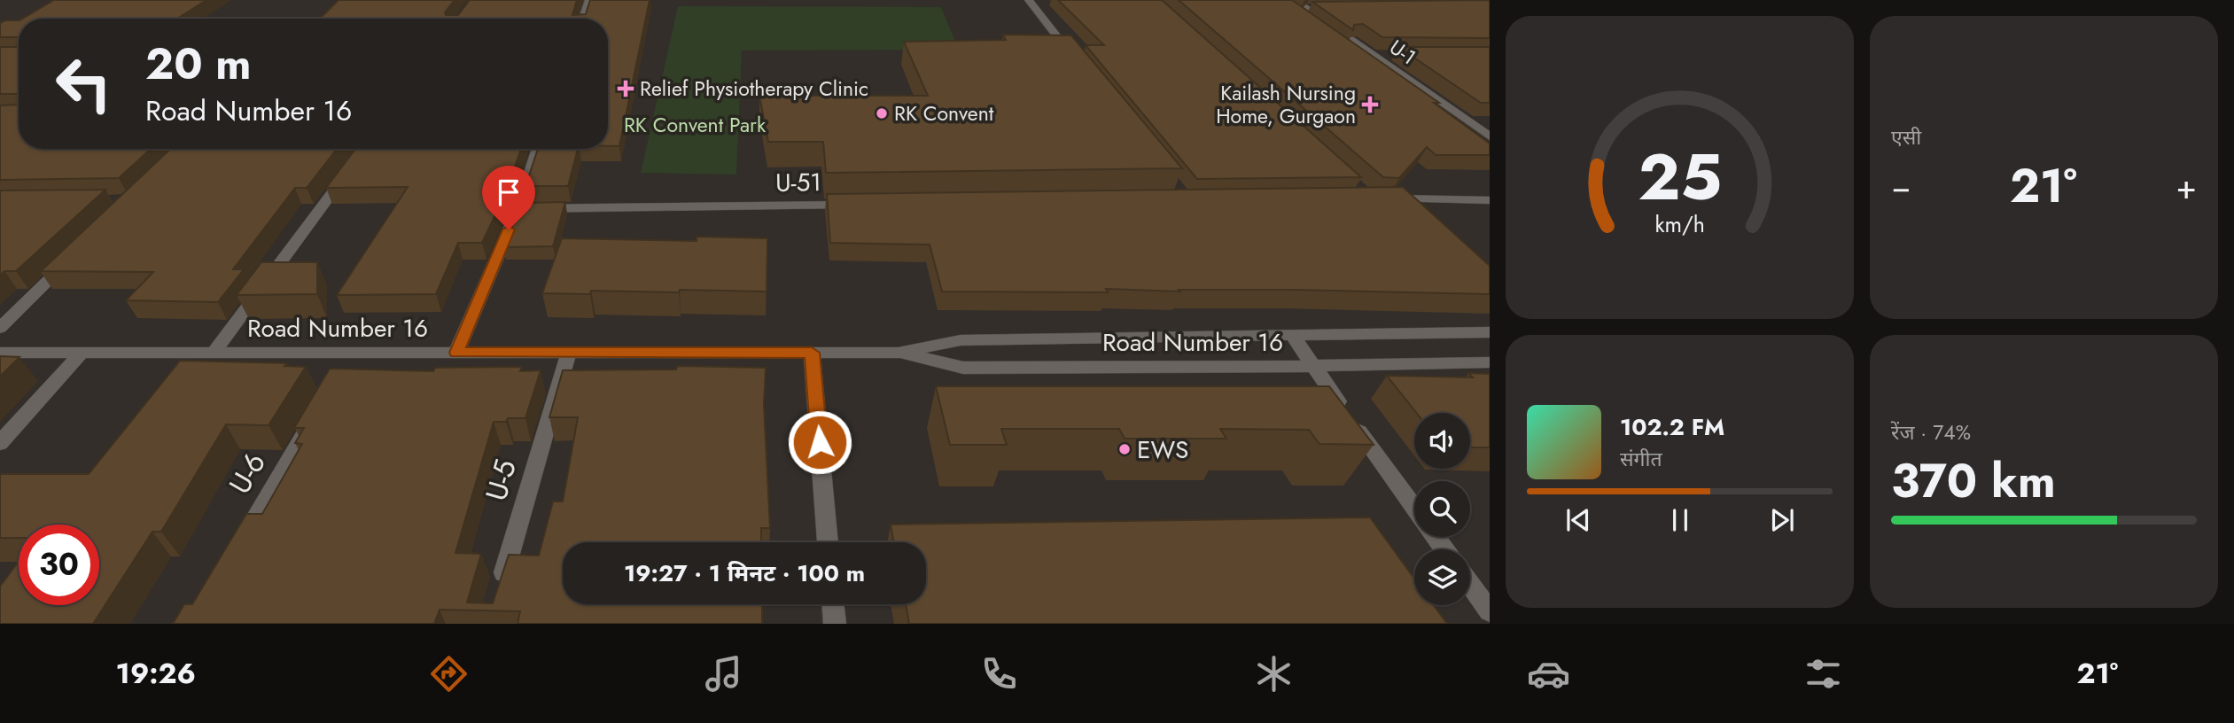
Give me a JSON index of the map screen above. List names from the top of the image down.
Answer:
{
  "streets": {
    "street": [
      "U-1",
      "U-51",
      "Road Number 16",
      "U-6",
      "U-5"
    ]
  },
  "crossings": [
    ["Road Number 16", "U-5"]
  ],
  "parks": ["RK Convent Park"],
  "places": {
    "health": ["Relief Physiotherapy Clinic", "Kailash Nursing Home, Gurgaon"],
    "other": ["RK Convent", "EWS"]
  },
  "page": {
    "tile": [
      "एसी",
      ["रेंज · 74%", "370 km"]
    ],
    "turn": ["20 m", "Road Number 16"],
    "heat": ["−", "21°", "+"],
    "song": ["102.2 FM", "संगीत"],
    "limit": "30",
    "trip": "19:27 · 1 मिनट · 100 m",
    "tabs": ["19:26", "21°"],
    "gauge": ["25", "km/h"]
  }
}
